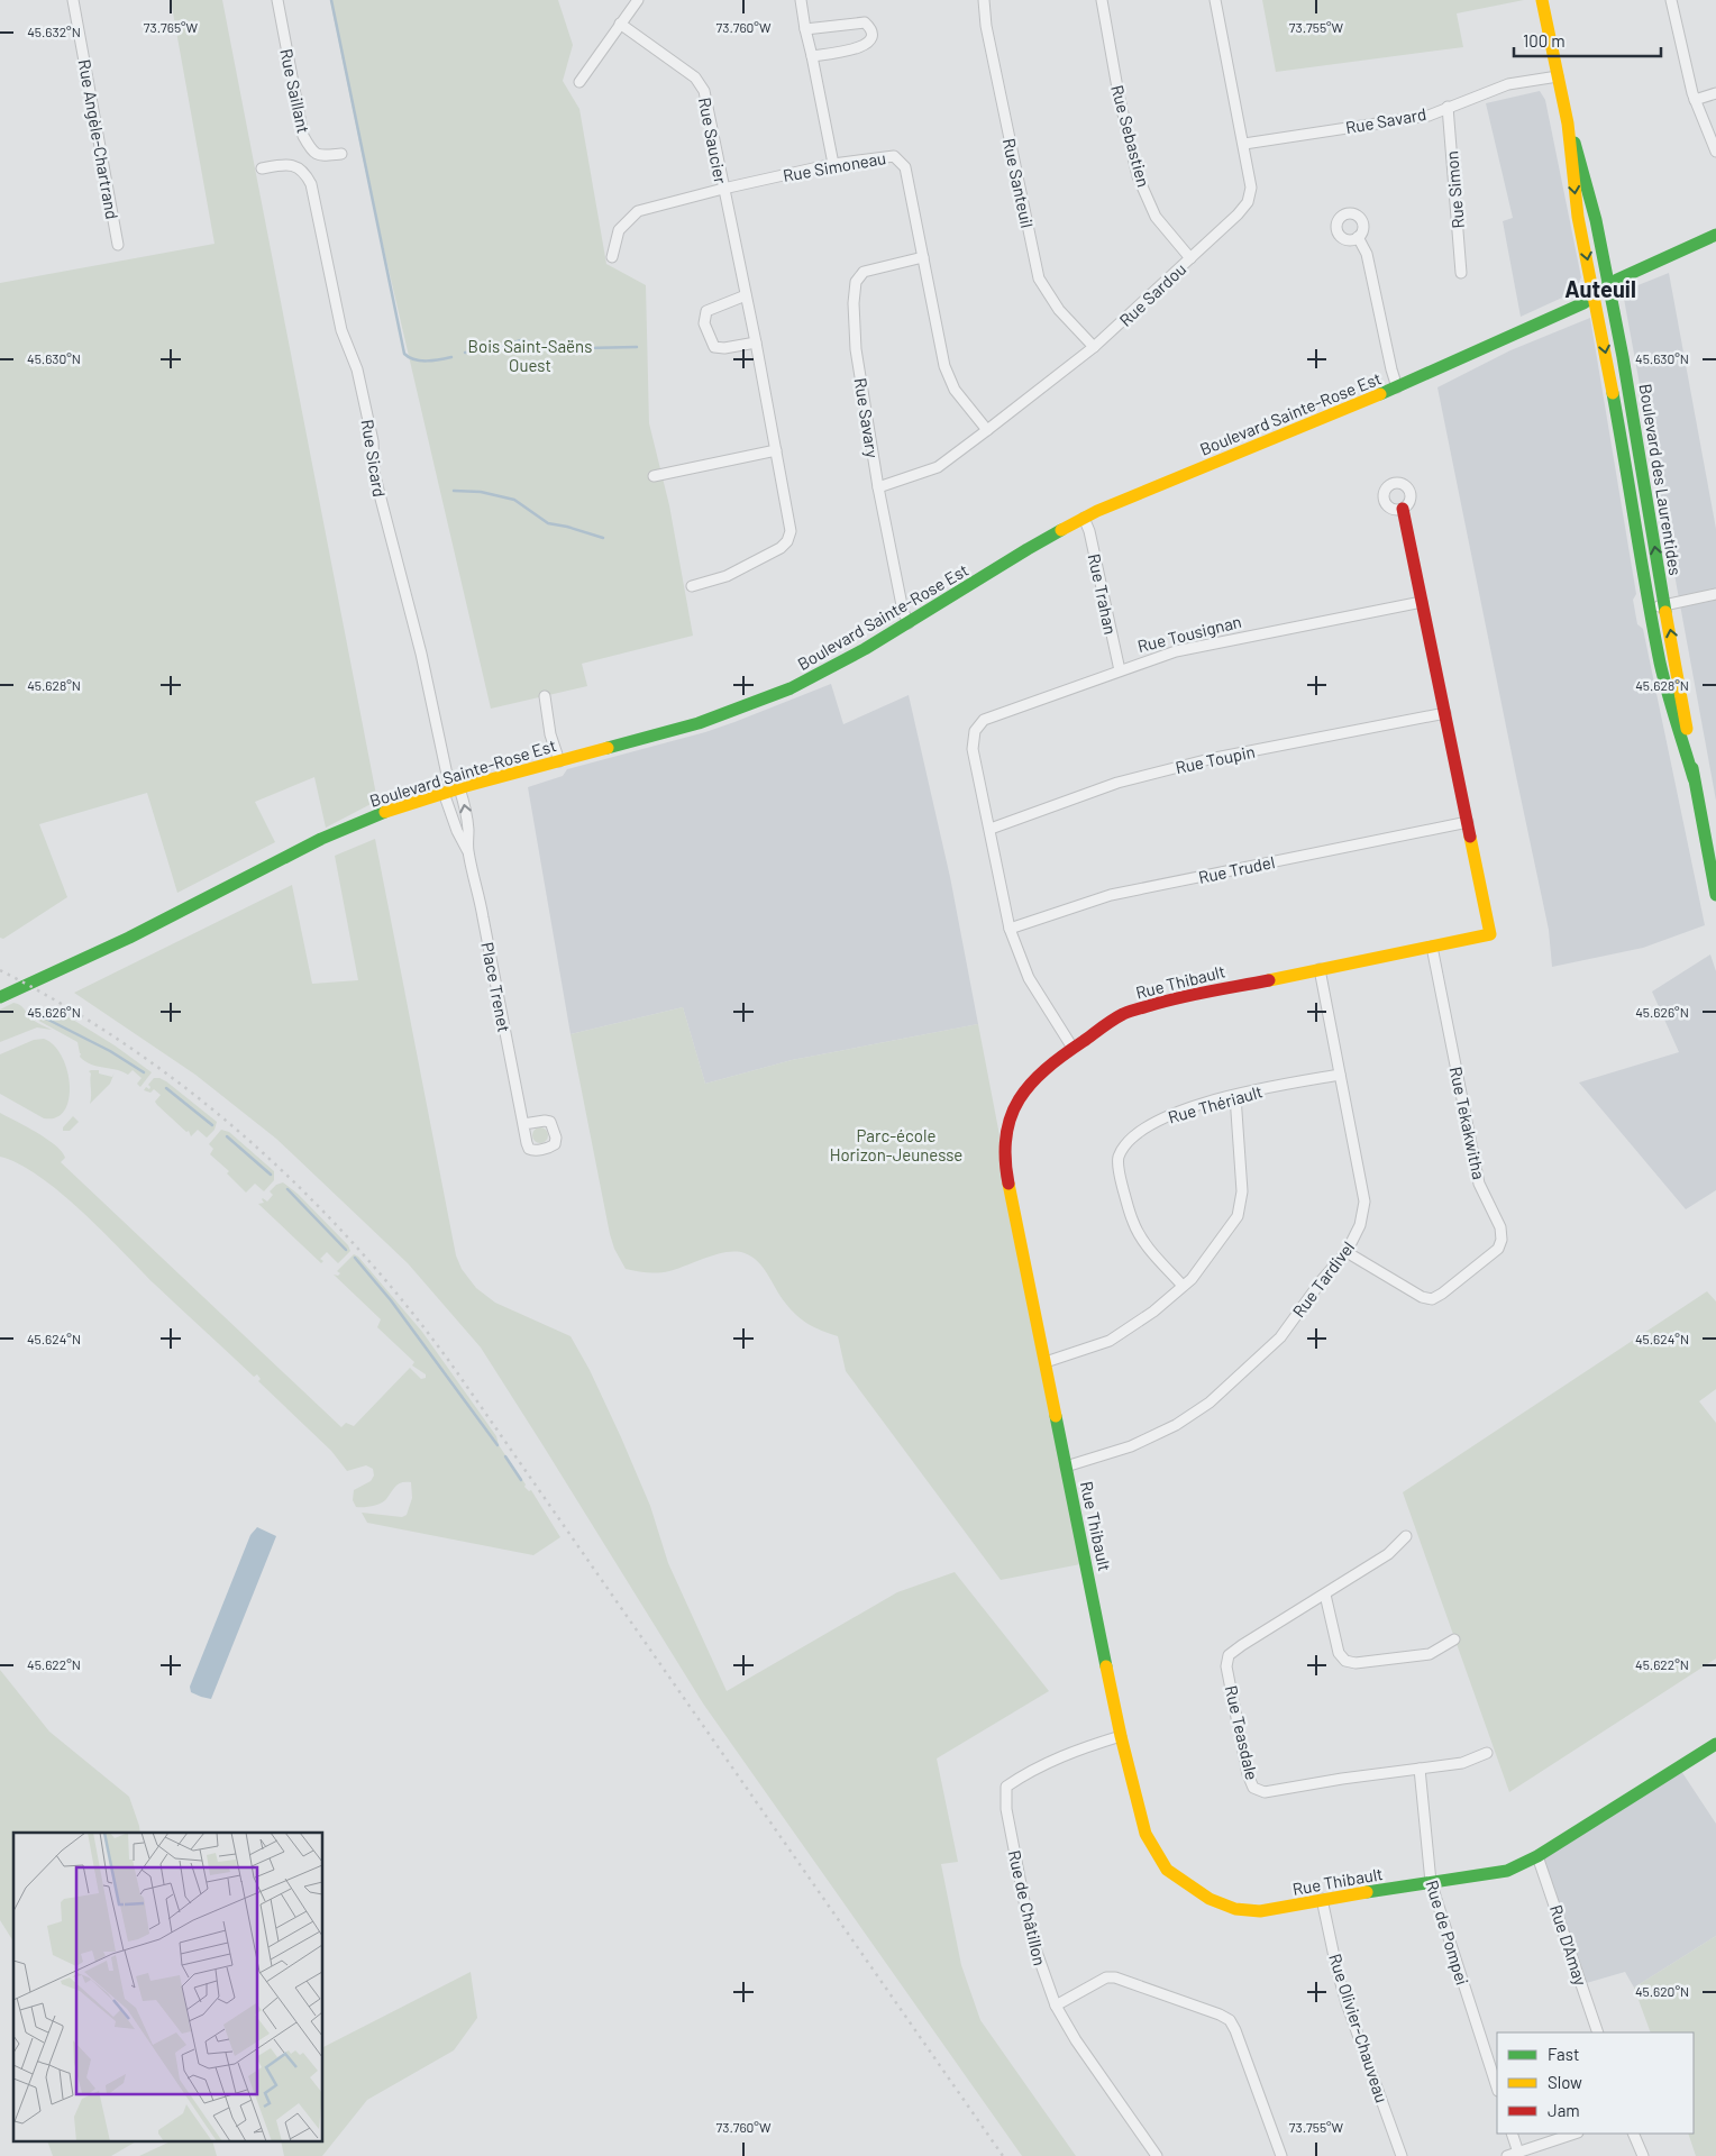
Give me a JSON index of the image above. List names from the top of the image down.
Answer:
{
  "streets": {
    "street": [
      "Rue Saillant",
      "Rue Savard",
      "Rue Sebastien",
      "Rue Angèle-Chartrand",
      "Rue Saucier",
      "Rue Simoneau",
      "Rue Santeuil",
      "Rue Simon",
      "Rue Sardou",
      "Boulevard Sainte-Rose Est",
      "Rue Savary",
      "Rue Sicard",
      "Boulevard des Laurentides",
      "Rue Trahan",
      "Rue Tousignan",
      "Rue Toupin",
      "Rue Trudel",
      "Rue Thibault",
      "Place Trenet",
      "Rue Thériault",
      "Rue Tekakwitha",
      "Rue Tardivel",
      "Rue Teasdale",
      "Rue de Châtillon",
      "Rue de Pompei",
      "Rue D'Amay",
      "Rue Olivier-Chauveau"
    ]
  },
  "crossings": [
    ["Rue Savard", "Rue Simon"],
    ["Rue Savard", "Rue Sardou"],
    ["Rue Savard", "Boulevard des Laurentides"],
    ["Rue Sebastien", "Rue Sardou"],
    ["Rue Saucier", "Rue Simoneau"],
    ["Rue Simoneau", "Rue Sardou"],
    ["Rue Simoneau", "Rue Savary"],
    ["Rue Santeuil", "Rue Sardou"],
    ["Rue Sardou", "Rue Savary"],
    ["Boulevard Sainte-Rose Est", "Rue Savary"],
    ["Boulevard Sainte-Rose Est", "Rue Sicard"],
    ["Boulevard Sainte-Rose Est", "Boulevard des Laurentides"],
    ["Boulevard Sainte-Rose Est", "Rue Trahan"],
    ["Boulevard Sainte-Rose Est", "Place Trenet"],
    ["Rue Sicard", "Place Trenet"],
    ["Rue Trahan", "Rue Tousignan"],
    ["Rue Tousignan", "Rue Toupin"],
    ["Rue Tousignan", "Rue Trudel"],
    ["Rue Tousignan", "Rue Thibault"],
    ["Rue Trudel", "Rue Thibault"],
    ["Rue Thibault", "Rue Tekakwitha"],
    ["Rue Thibault", "Rue Tardivel"],
    ["Rue Thibault", "Rue de Châtillon"],
    ["Rue Thibault", "Rue de Pompei"],
    ["Rue Thibault", "Rue D'Amay"],
    ["Rue Thibault", "Rue Olivier-Chauveau"],
    ["Rue Thériault", "Rue Tardivel"],
    ["Rue Tekakwitha", "Rue Tardivel"],
    ["Rue Teasdale", "Rue de Pompei"]
  ],
  "districts": ["Auteuil"],
  "parks": ["Bois Saint-Saëns Ouest", "Parc-école Horizon-Jeunesse"],
  "legend": ["Fast", "Slow", "Jam"],
  "scale_bar": "100 m",
  "coordinates": [
    "73.765°W",
    "73.760°W",
    "73.755°W",
    "45.632°N",
    "45.630°N",
    "45.628°N",
    "45.626°N",
    "45.624°N",
    "45.622°N",
    "45.620°N"
  ]
}
